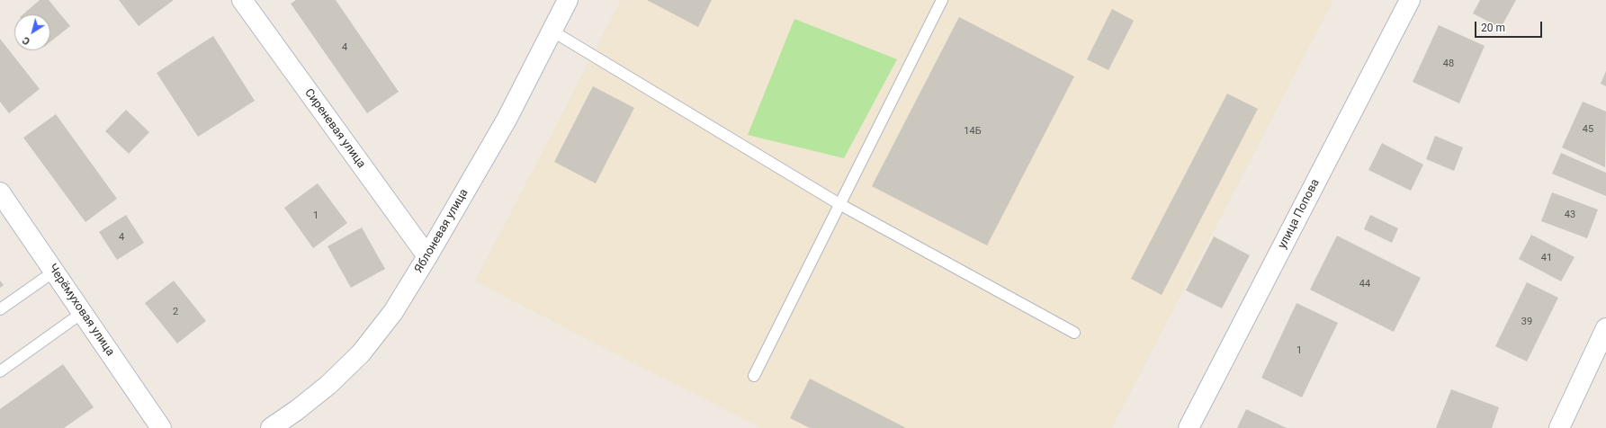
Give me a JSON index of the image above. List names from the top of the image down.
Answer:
{
  "streets": {
    "street": [
      "Сиреневая улица",
      "улица Попова",
      "Яблоневая улица",
      "Черёмуховая улица"
    ]
  },
  "crossings": [
    ["Сиреневая улица", "Яблоневая улица"]
  ],
  "house_numbers": [
    "4",
    "48",
    "45",
    "14Б",
    "43",
    "1",
    "4",
    "41",
    "44",
    "2",
    "39",
    "1"
  ],
  "scale_bar": "20 m",
  "north": "bottom left"
}
